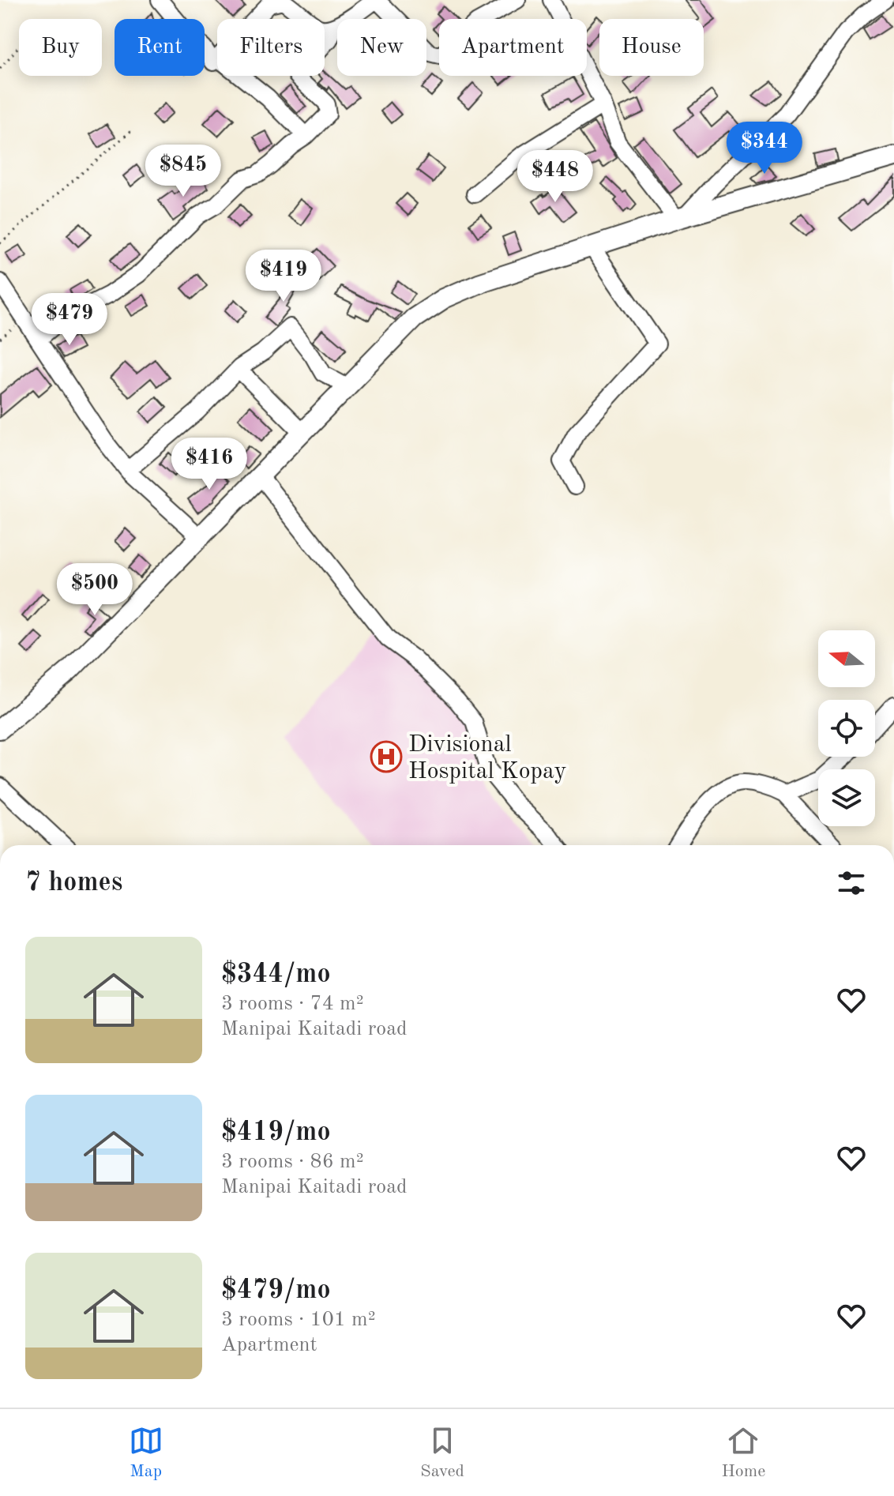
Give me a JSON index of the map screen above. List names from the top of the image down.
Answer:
{
  "places": {
    "hospital": ["Divisional Hospital Kopay"]
  },
  "north": "left",
  "page": {
    "chip": [
      "Buy",
      "Rent",
      "Filters",
      "New",
      "Apartment",
      "House"
    ],
    "price": [
      "$344",
      "$845",
      "$448",
      "$419",
      "$479",
      "$416",
      "$500"
    ],
    "heading": "7 homes",
    "list": [
      {
        "name": "$344/mo",
        "note": "3 rooms · 74 m² · Manipai Kaitadi road"
      },
      {
        "name": "$419/mo",
        "note": "3 rooms · 86 m² · Manipai Kaitadi road"
      },
      {
        "name": "$479/mo",
        "note": "3 rooms · 101 m² · Apartment"
      }
    ],
    "tabs": ["Map", "Saved", "Home"]
  }
}
